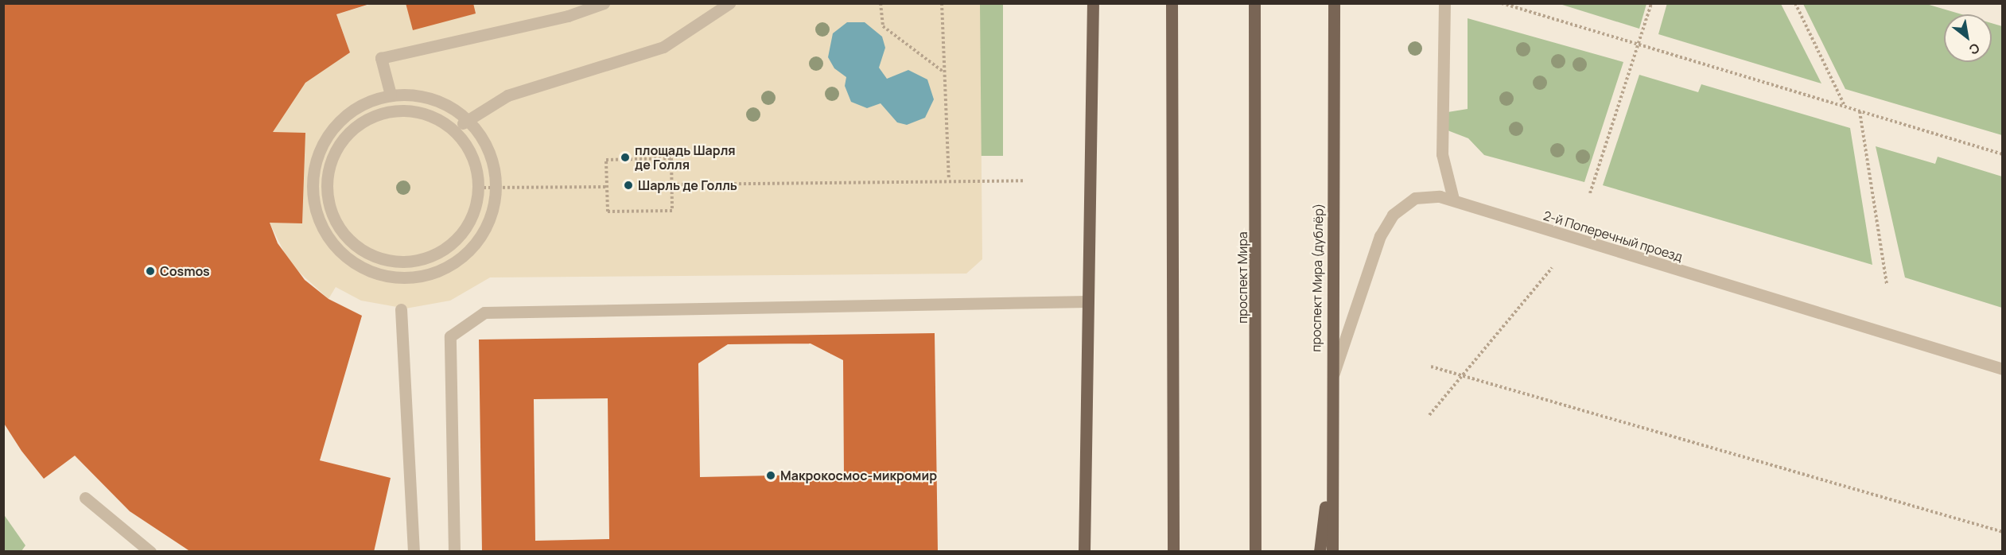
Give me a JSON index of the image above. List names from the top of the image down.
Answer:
{
  "streets": {
    "main road": ["проспект Мира", "проспект Мира (дублёр)"],
    "street": ["2-й Поперечный проезд"]
  },
  "crossings": [
    ["2-й Поперечный проезд", "проспект Мира (дублёр)"]
  ],
  "places": [
    "площадь Шарля де Голля",
    "Шарль де Голль",
    "Cosmos",
    "Макрокосмос-микромир"
  ],
  "north": "bottom right"
}
